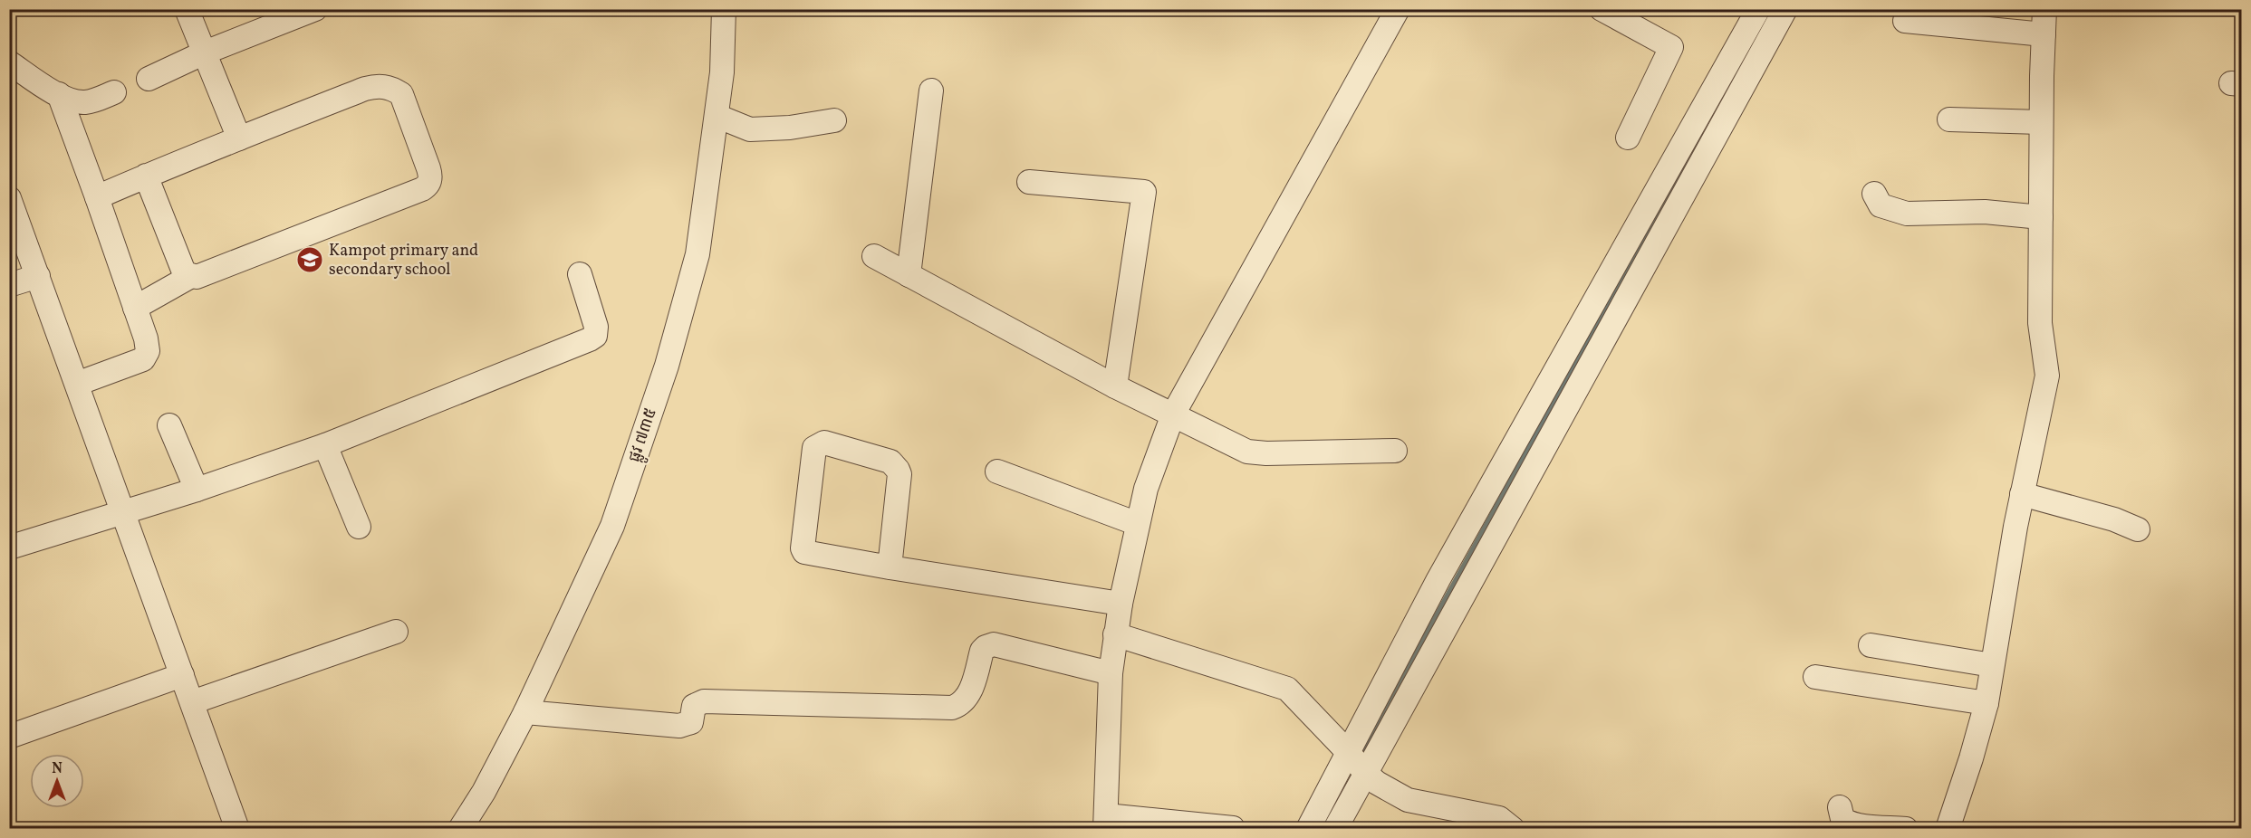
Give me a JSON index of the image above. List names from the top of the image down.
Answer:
{
  "streets": {
    "street": ["ផ្លូវ ៧៣៥"]
  },
  "places": {
    "school or university": ["Kampot primary and secondary school"]
  },
  "north": "top"
}
